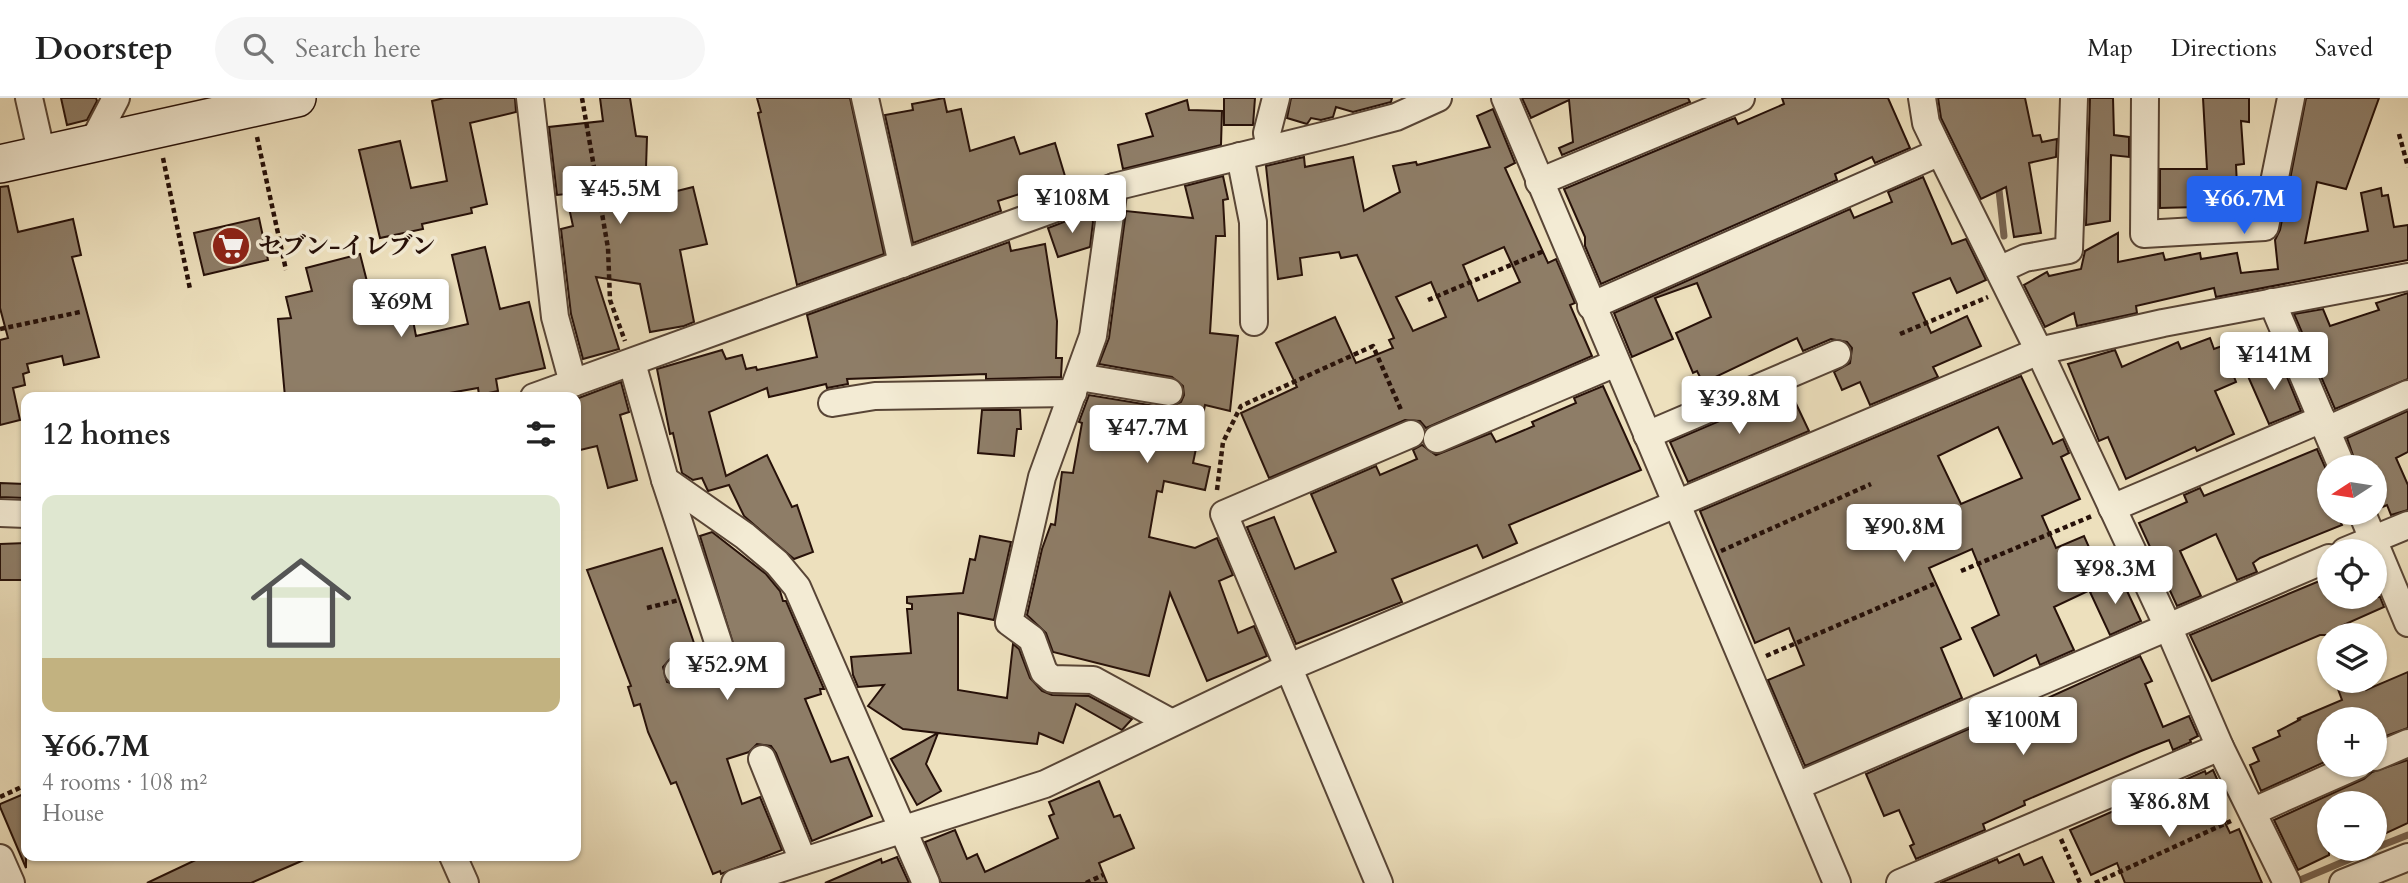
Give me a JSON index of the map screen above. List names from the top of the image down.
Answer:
{
  "places": {
    "supermarket": ["セブン-イレブン"]
  },
  "north": "left",
  "page": {
    "header": "Doorstep",
    "search": "Search here",
    "nav": ["Map", "Directions", "Saved"],
    "price": [
      "¥45.5M",
      "¥108M",
      "¥66.7M",
      "¥69M",
      "¥141M",
      "¥39.8M",
      "¥47.7M",
      "¥90.8M",
      "¥98.3M",
      "¥52.9M",
      "¥100M",
      "¥86.8M"
    ],
    "heading": "12 homes",
    "map_buttons": ["+", "−"],
    "list": [
      {
        "name": "¥66.7M",
        "note": "4 rooms · 108 m² · House"
      }
    ]
  }
}
